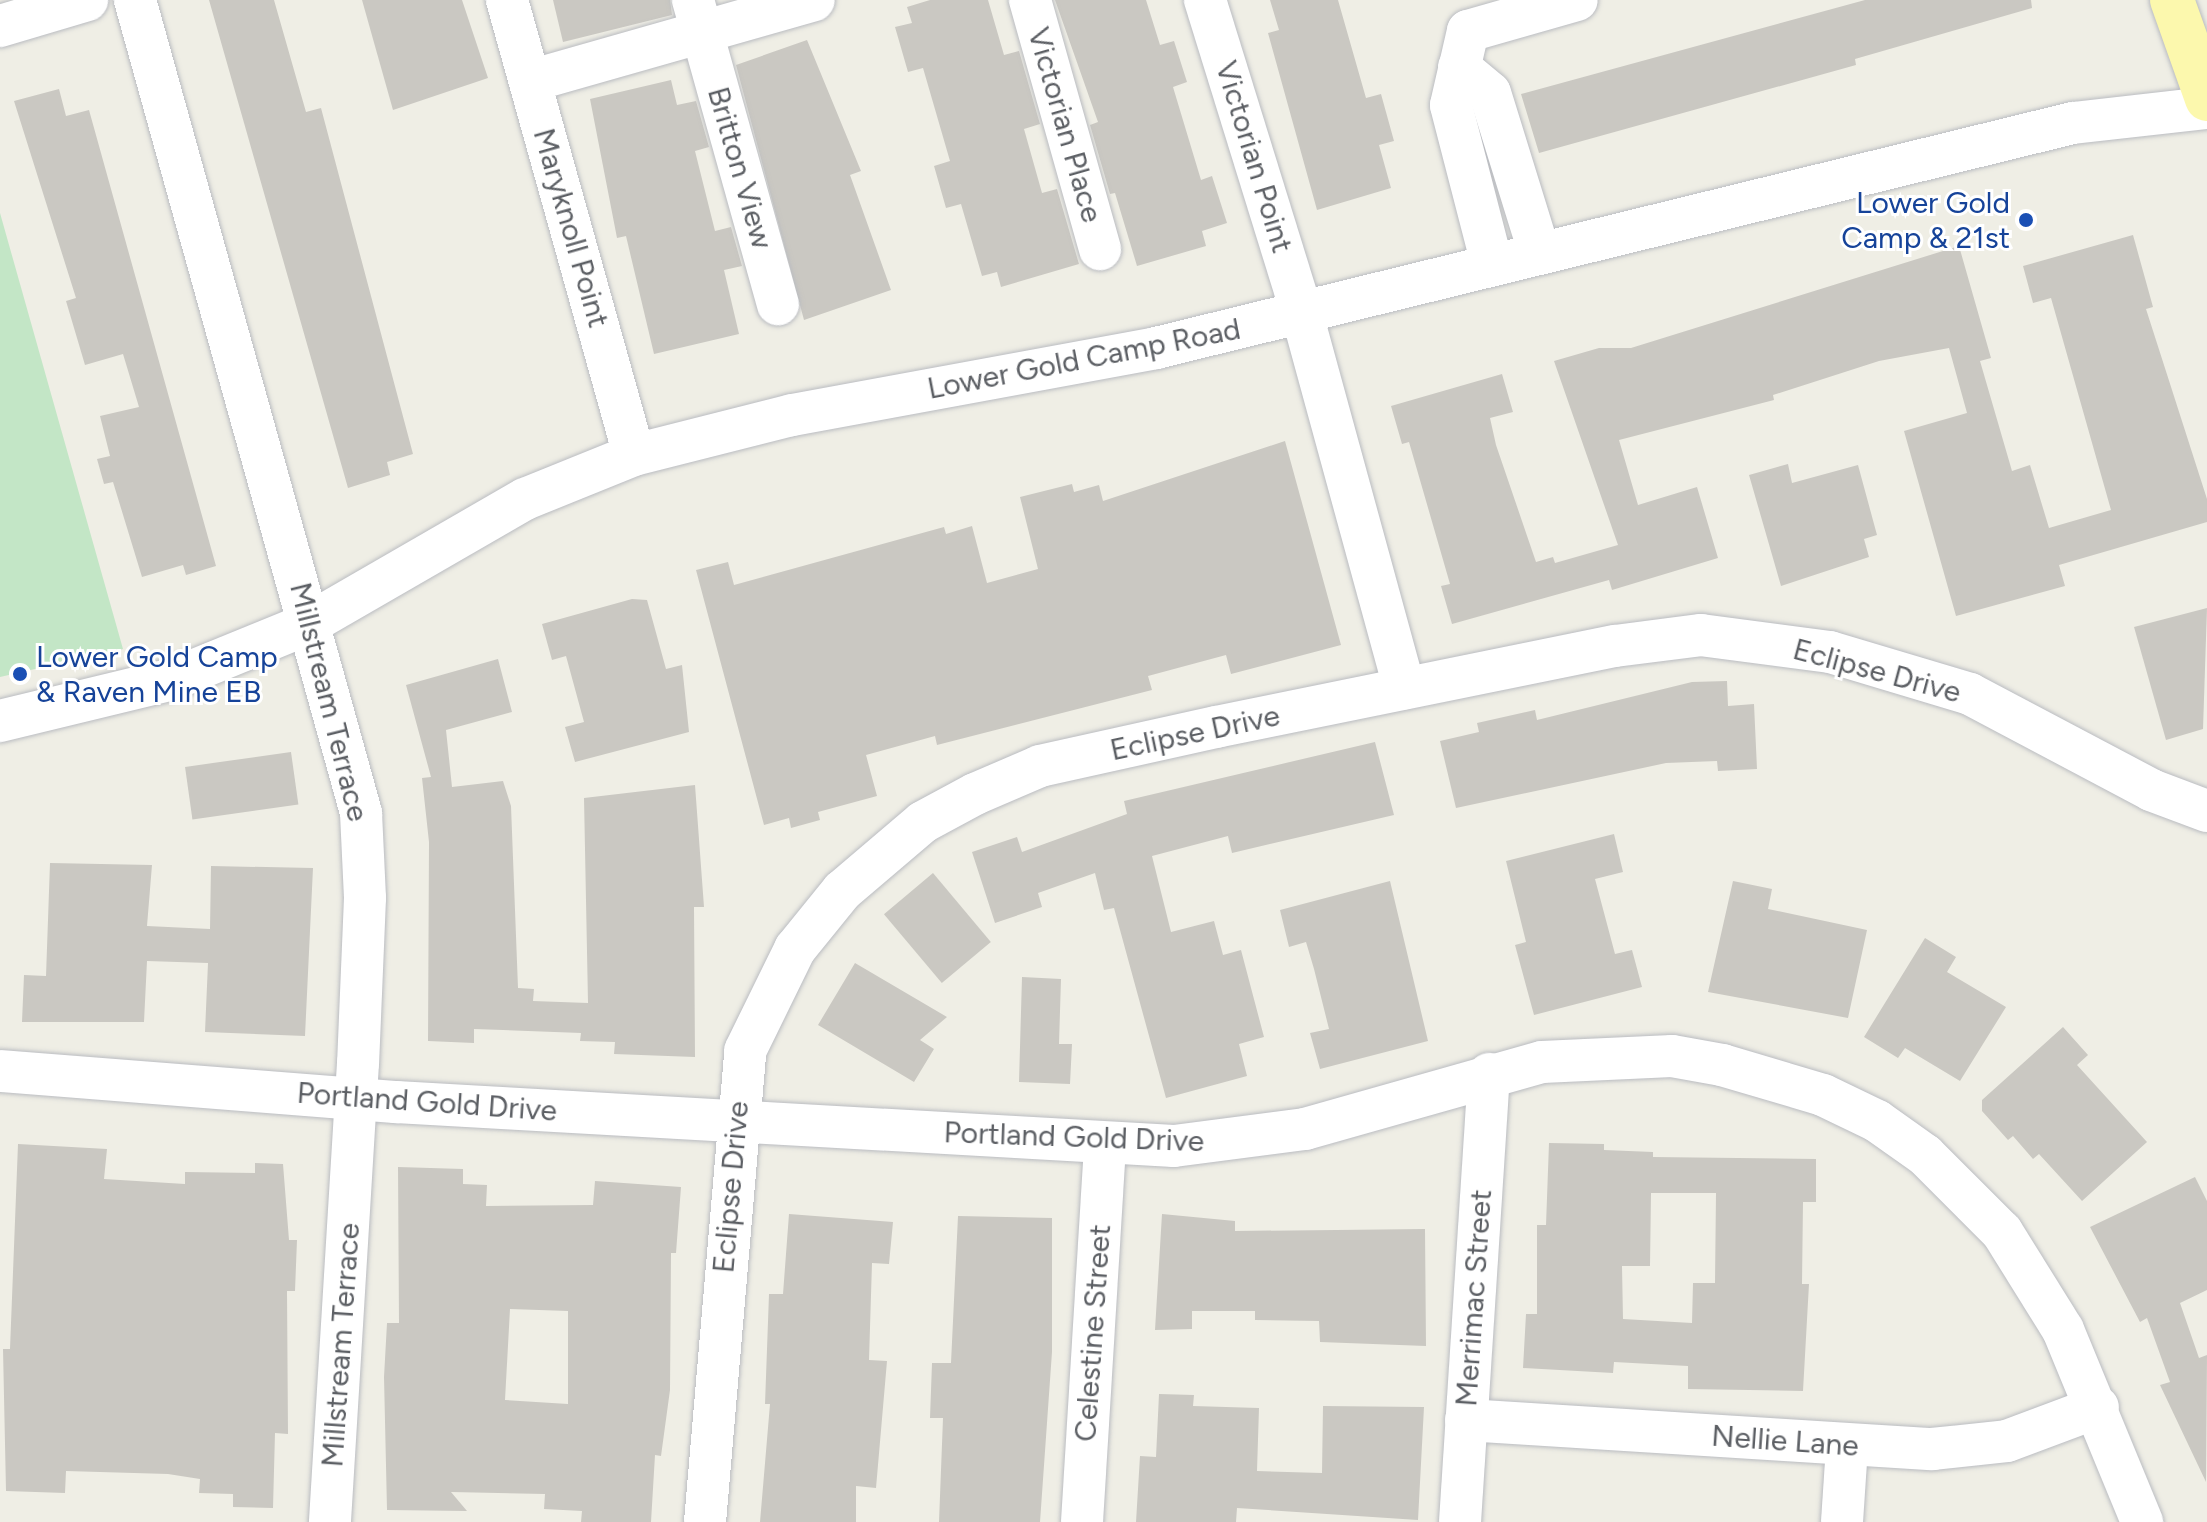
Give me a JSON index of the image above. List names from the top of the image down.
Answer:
{
  "streets": {
    "street": [
      "Victorian Place",
      "Victorian Point",
      "Britton View",
      "Maryknoll Point",
      "Lower Gold Camp Road",
      "Eclipse Drive",
      "Millstream Terrace",
      "Portland Gold Drive",
      "Merrimac Street",
      "Celestine Street",
      "Nellie Lane"
    ]
  },
  "crossings": [
    ["Victorian Point", "Lower Gold Camp Road"],
    ["Victorian Point", "Eclipse Drive"],
    ["Maryknoll Point", "Lower Gold Camp Road"],
    ["Lower Gold Camp Road", "Millstream Terrace"],
    ["Eclipse Drive", "Portland Gold Drive"],
    ["Millstream Terrace", "Portland Gold Drive"],
    ["Portland Gold Drive", "Merrimac Street"],
    ["Portland Gold Drive", "Celestine Street"],
    ["Portland Gold Drive", "Nellie Lane"],
    ["Merrimac Street", "Nellie Lane"]
  ],
  "places": ["Lower Gold Camp & 21st", "Lower Gold Camp & Raven Mine EB"]
}
